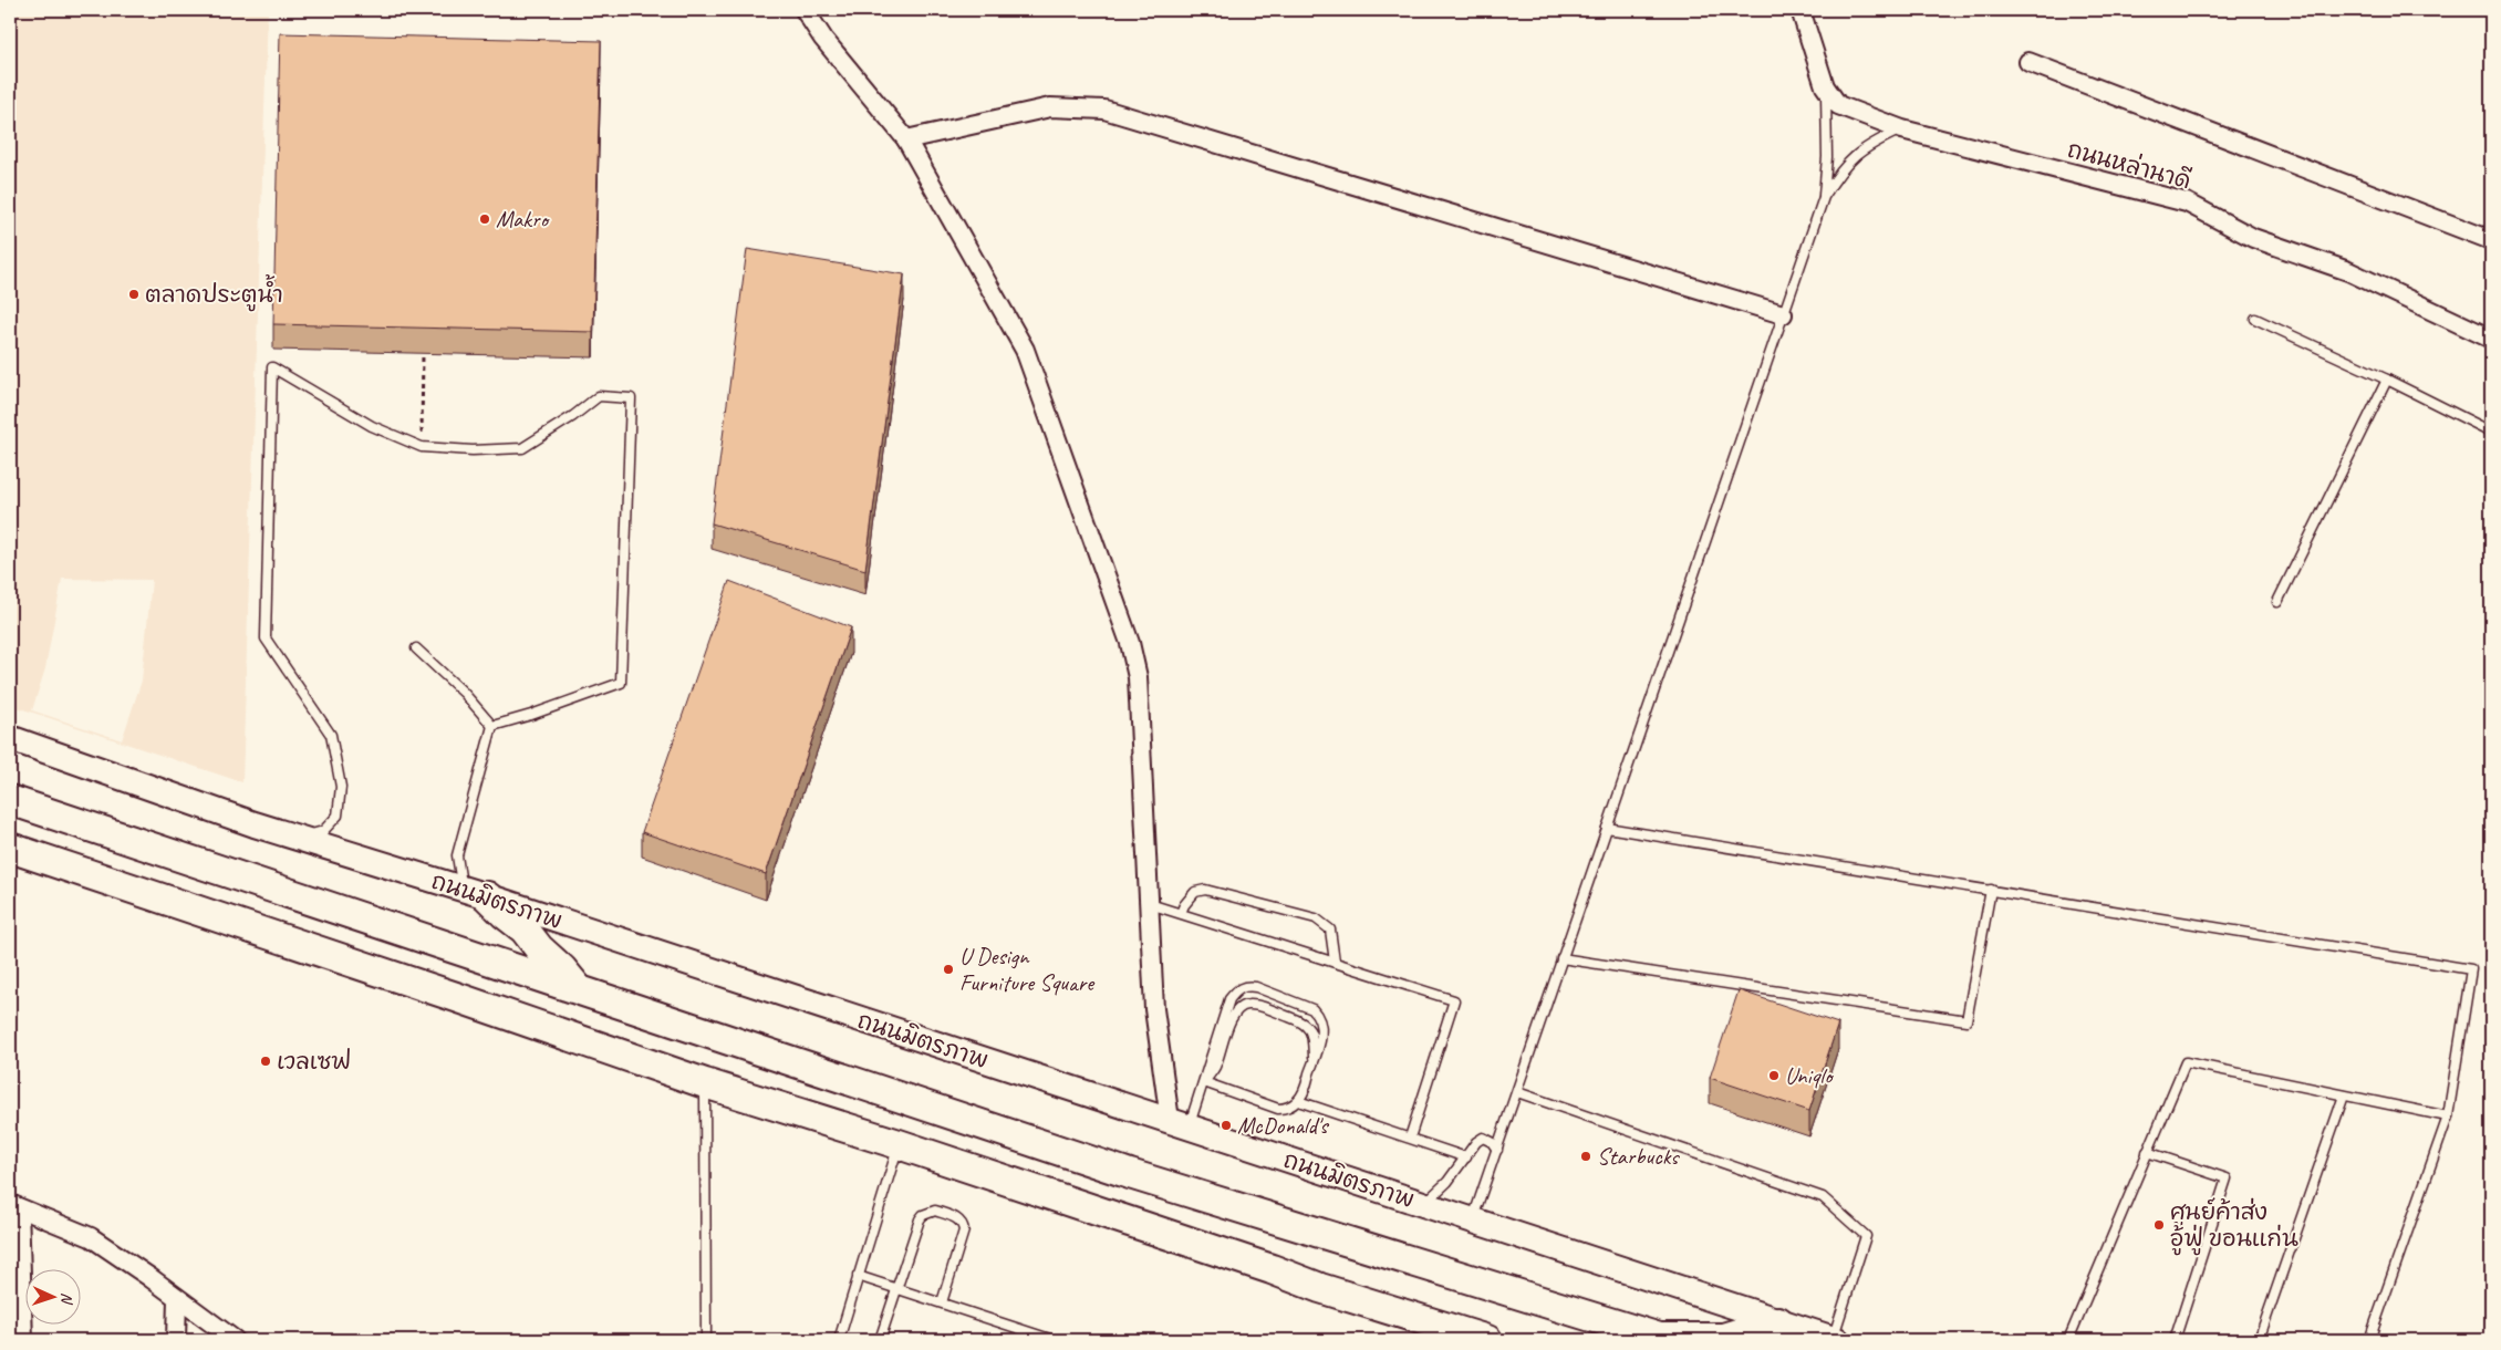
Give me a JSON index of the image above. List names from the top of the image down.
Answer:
{
  "streets": {
    "main road": ["ถนนมิตรภาพ"],
    "street": ["ถนนหล่านาดี"]
  },
  "places": [
    "Makro",
    "ตลาดประตูน้ำ",
    "U Design Furniture Square",
    "เวลเซฟ",
    "Uniqlo",
    "McDonald's",
    "Starbucks",
    "ศูนย์ค้าส่ง อู้ฟู่ ขอนแก่น"
  ],
  "north": "right"
}
